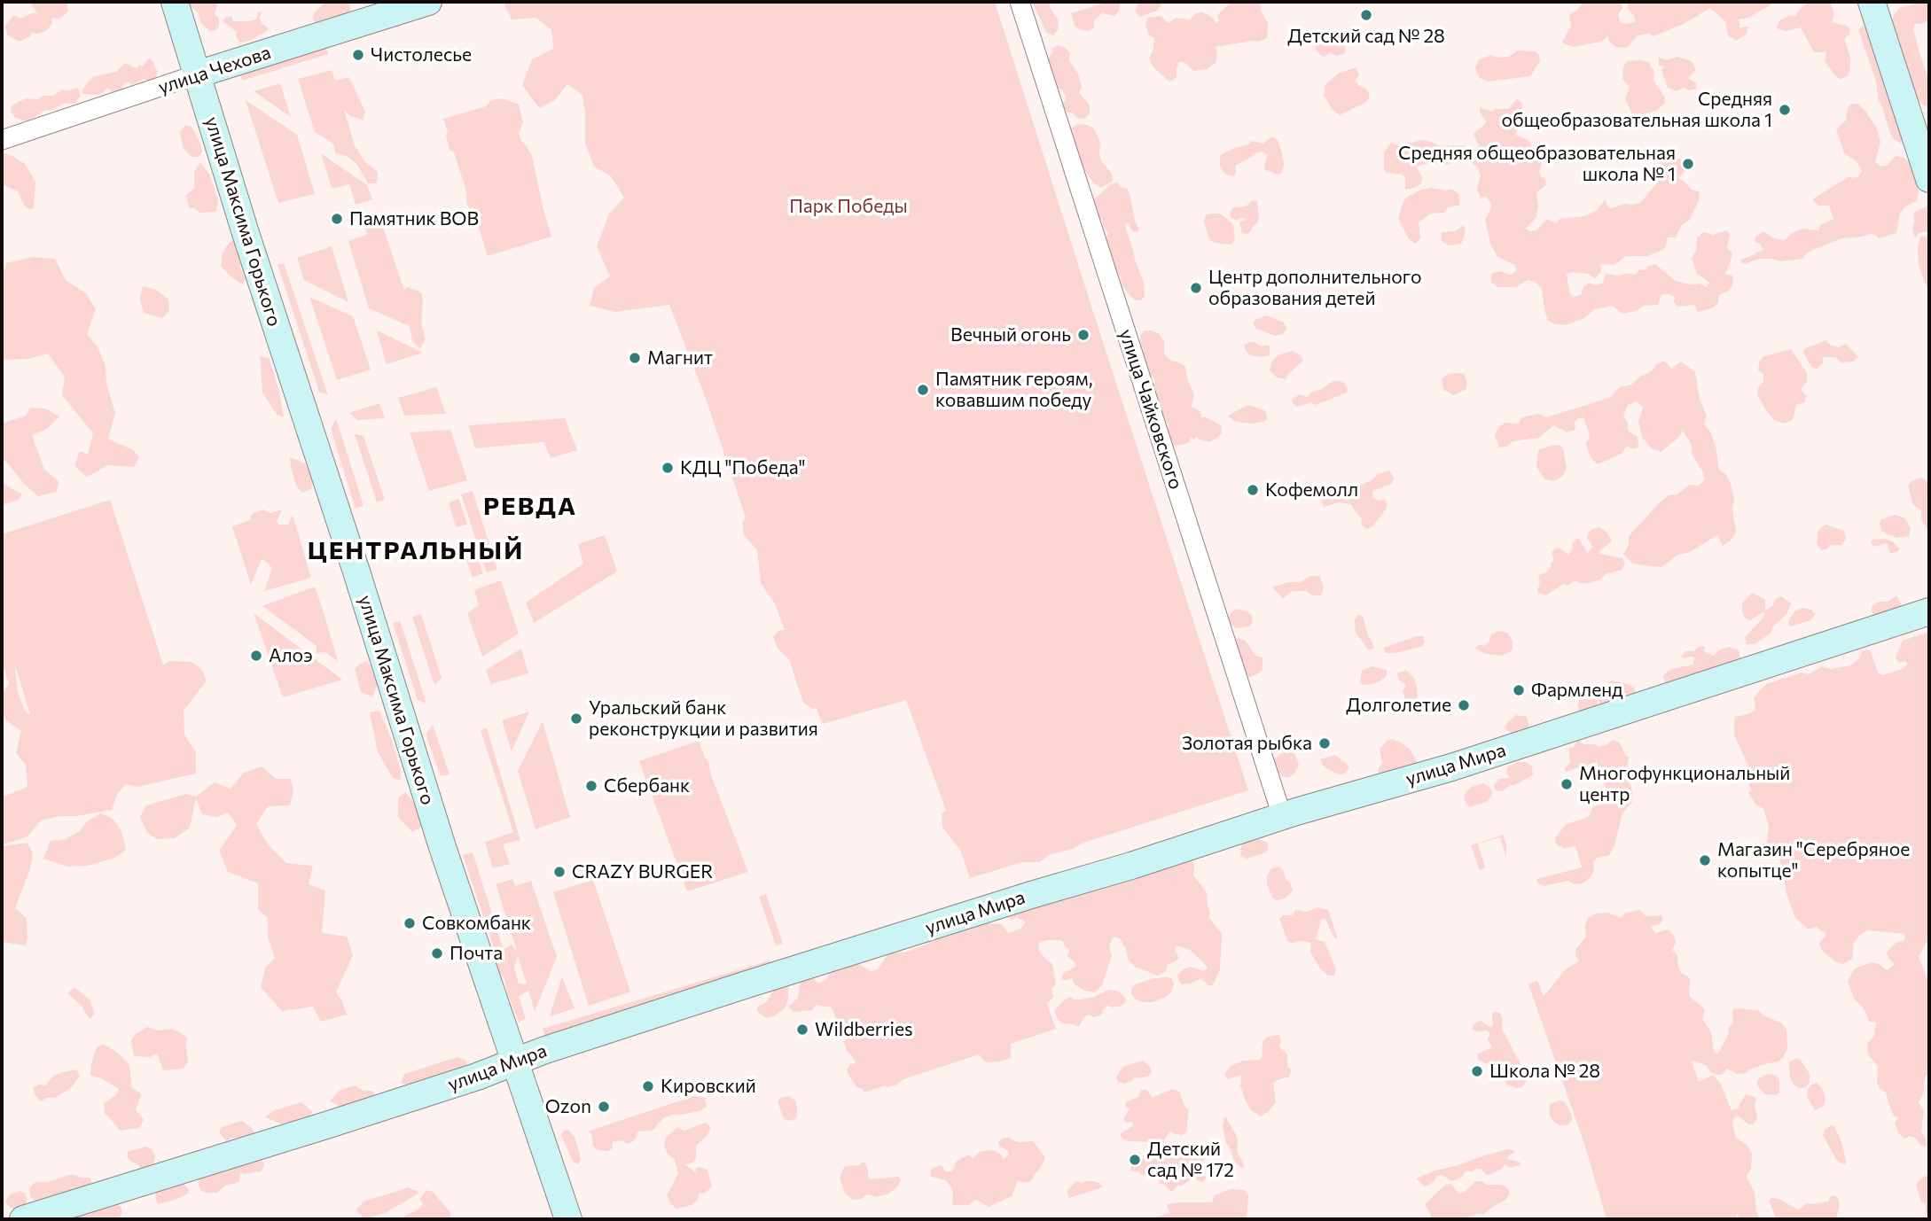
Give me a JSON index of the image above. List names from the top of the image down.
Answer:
{
  "streets": {
    "main road": ["улица Чехова", "улица Максима Горького", "улица Мира"],
    "street": ["улица Чайковского"]
  },
  "crossings": [
    ["улица Чехова", "улица Максима Горького"],
    ["улица Максима Горького", "улица Мира"],
    ["улица Чайковского", "улица Мира"]
  ],
  "districts": ["РЕВДА", "ЦЕНТРАЛЬНЫЙ"],
  "parks": ["Парк Победы"],
  "places": [
    "Детский сад № 28",
    "Чистолесье",
    "Средняя общеобразовательная школа 1",
    "Средняя общеобразовательная школа № 1",
    "Памятник ВОВ",
    "Центр дополнительного образования детей",
    "Вечный огонь",
    "Магнит",
    "Памятник героям, ковавшим победу",
    "КДЦ \"Победа\"",
    "Кофемолл",
    "Алоэ",
    "Фармленд",
    "Долголетие",
    "Уральский банк реконструкции и развития",
    "Золотая рыбка",
    "Многофункциональный центр",
    "Сбербанк",
    "Магазин \"Серебряное копытце\"",
    "CRAZY BURGER",
    "Совкомбанк",
    "Почта",
    "Wildberries",
    "Школа № 28",
    "Кировский",
    "Ozon",
    "Детский сад № 172"
  ]
}
